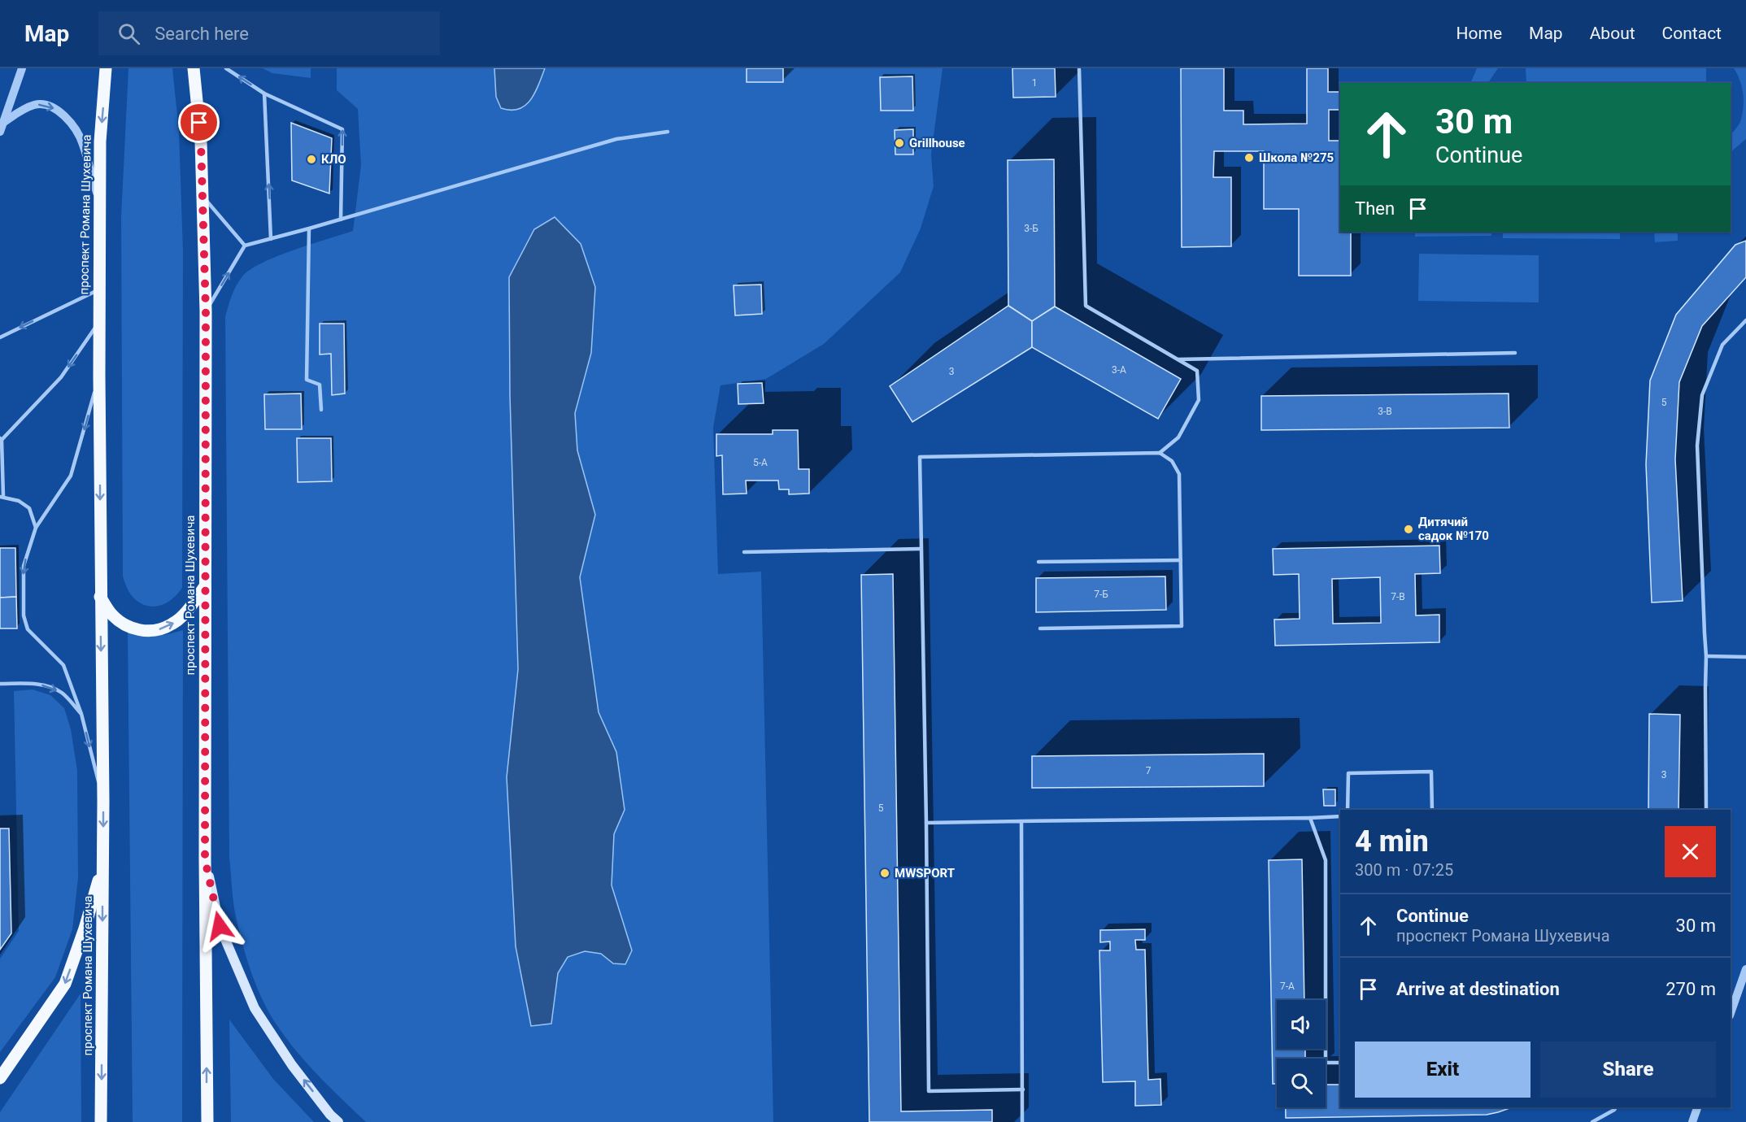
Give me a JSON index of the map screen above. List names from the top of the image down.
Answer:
{
  "streets": {
    "main road": ["проспект Романа Шухевича"]
  },
  "places": [
    "Grillhouse",
    "Школа №275",
    "КЛО",
    "Дитячий садок №170",
    "MWSPORT"
  ],
  "house_numbers": [
    "1",
    "3-Б",
    "3-А",
    "3",
    "5",
    "3-В",
    "5-А",
    "7-Б",
    "7-В",
    "7",
    "3",
    "5",
    "7-А"
  ],
  "page": {
    "header": "Map",
    "search": "Search here",
    "nav": [
      "Home",
      "Map",
      "About",
      "Contact"
    ],
    "turn": ["30 m", "Continue"],
    "then": "Then",
    "heading": ["4 min", "300 m · 07:25"],
    "list": [
      {
        "name": "Continue",
        "note": "проспект Романа Шухевича",
        "value": "30 m"
      },
      {
        "name": "Arrive at destination",
        "value": "270 m"
      }
    ],
    "buttons": ["Exit", "Share"]
  }
}
